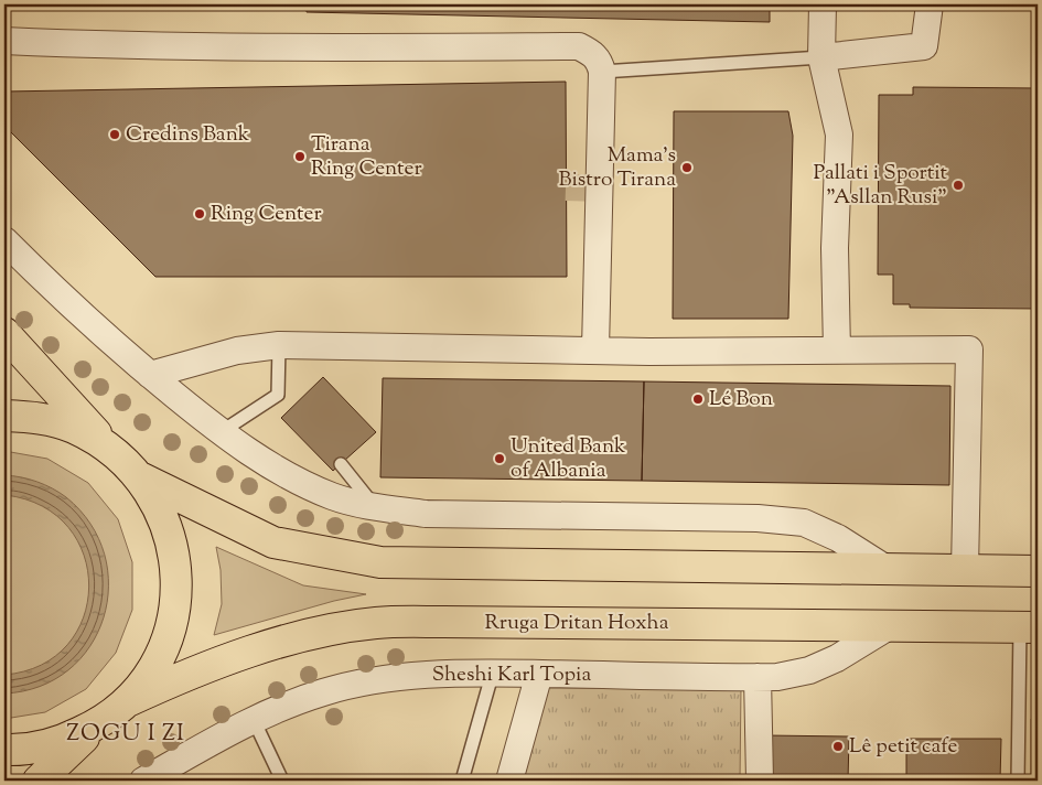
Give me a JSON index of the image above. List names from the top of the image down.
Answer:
{
  "streets": {
    "main road": ["Rruga Dritan Hoxha"],
    "street": ["Sheshi Karl Topia"]
  },
  "crossings": [
    ["Rruga Dritan Hoxha", "Sheshi Karl Topia"]
  ],
  "districts": ["ZOGU I ZI"],
  "places": [
    "Credins Bank",
    "Tirana Ring Center",
    "Mama's Bistro Tirana",
    "Pallati i Sportit \"Asllan Rusi\"",
    "Ring Center",
    "Lé Bon",
    "United Bank of Albania",
    "Lê petit cafe"
  ]
}
